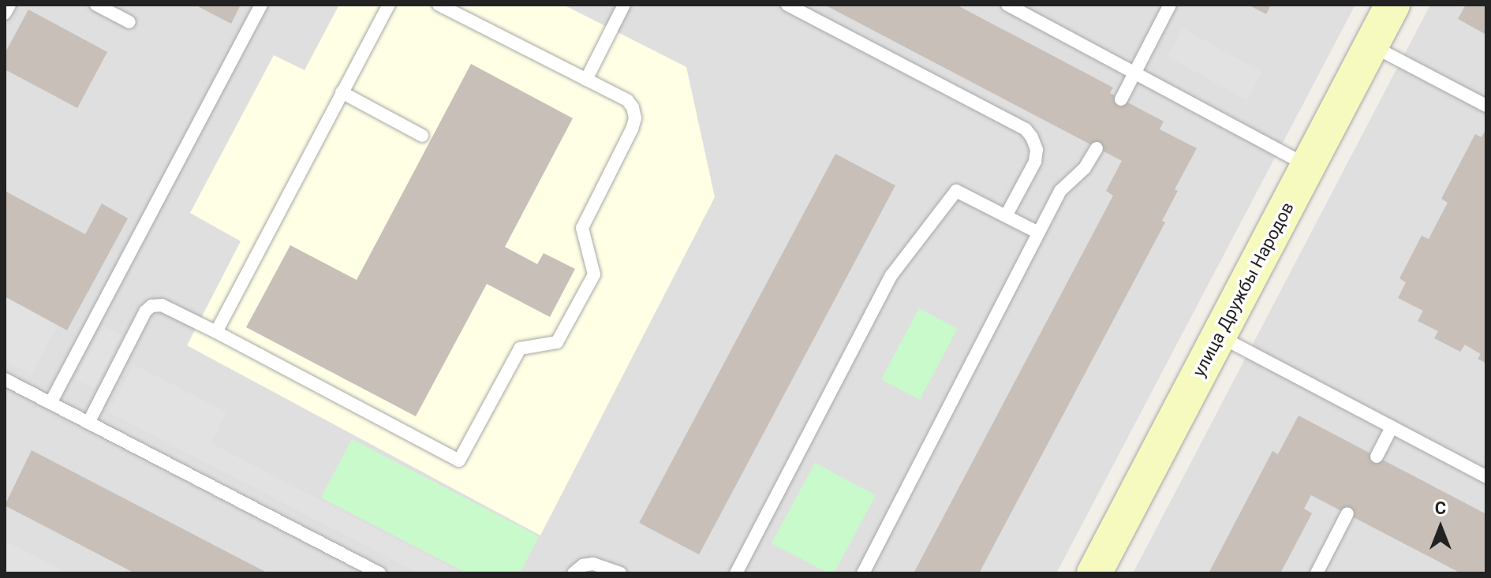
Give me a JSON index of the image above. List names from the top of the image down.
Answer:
{
  "streets": {
    "street": ["улица Дружбы Народов"]
  },
  "north": "top"
}
